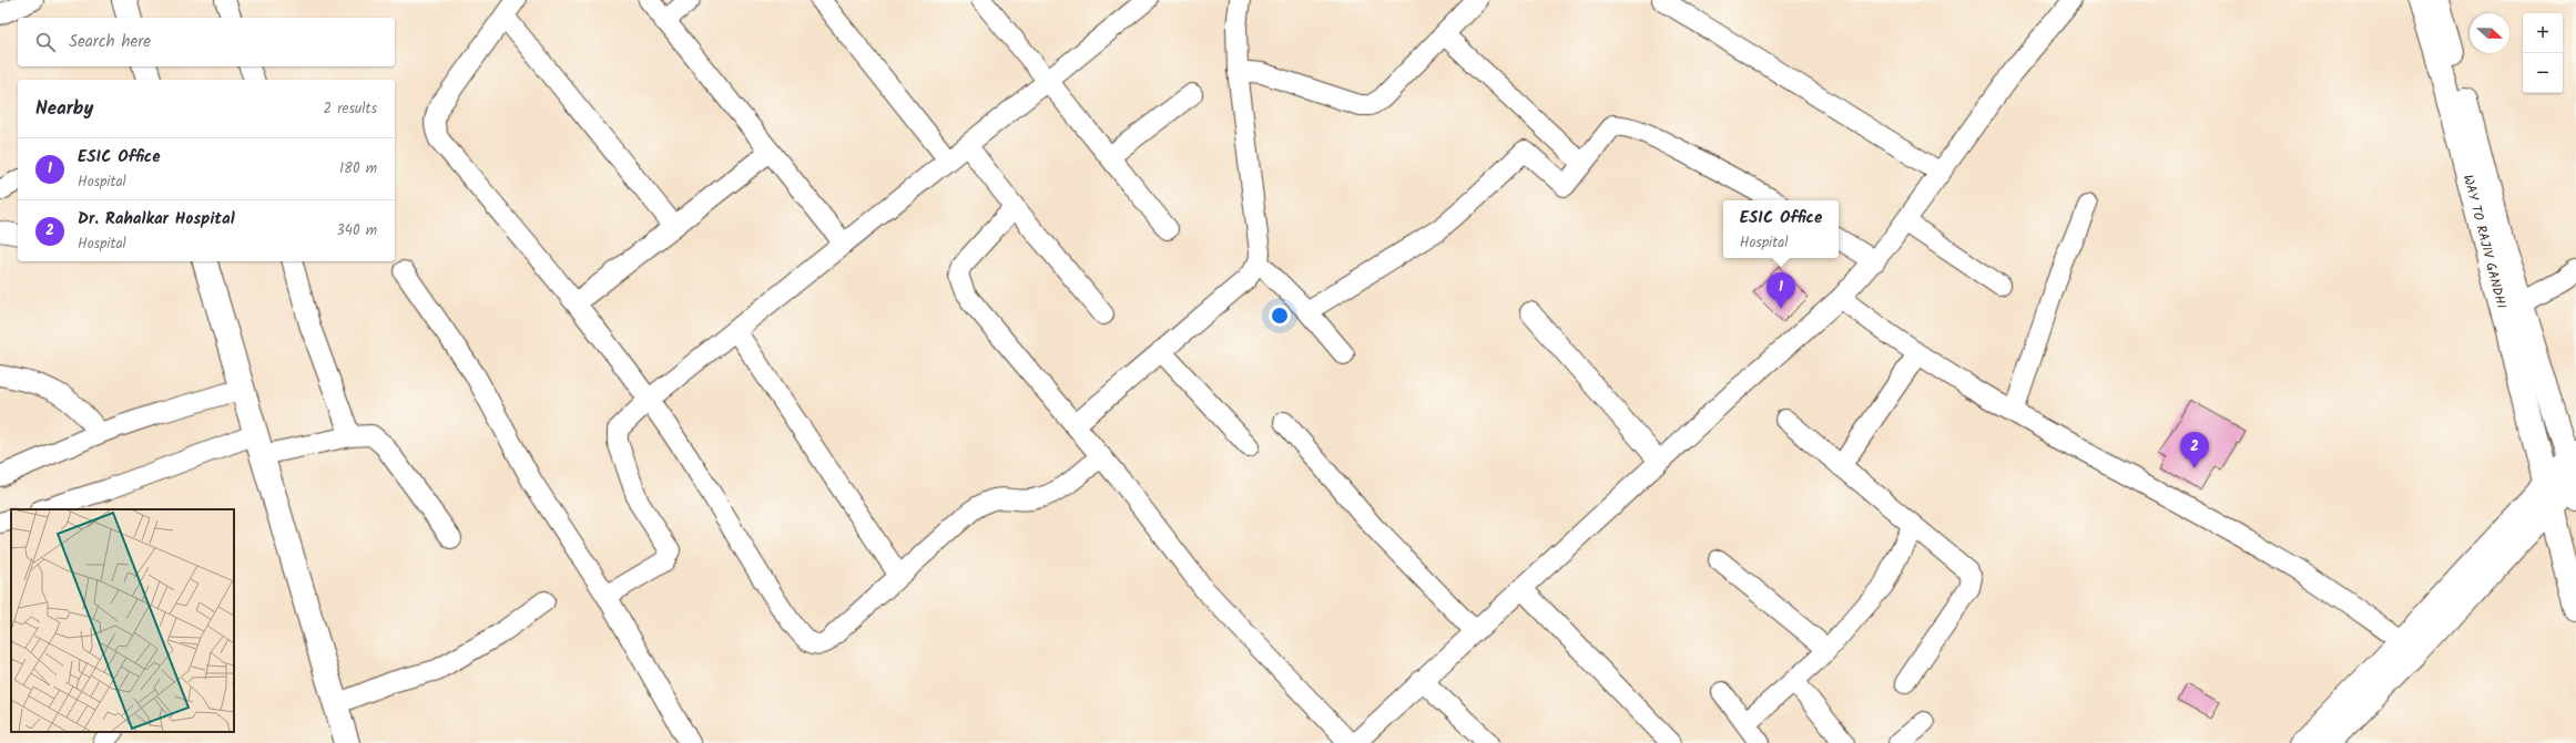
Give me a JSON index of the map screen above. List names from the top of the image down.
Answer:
{
  "streets": {
    "street": ["WAY TO RAJIV GANDHI"]
  },
  "north": "right",
  "page": {
    "map_buttons": ["+", "−"],
    "search": "Search here",
    "heading": ["Nearby", "2 results"],
    "list": [
      {
        "mark": "1",
        "name": "ESIC Office",
        "note": "Hospital",
        "value": "180 m"
      },
      {
        "mark": "2",
        "name": "Dr. Rahalkar Hospital",
        "note": "Hospital",
        "value": "340 m"
      }
    ],
    "popup": ["ESIC Office", "Hospital"],
    "pins": ["1", "2"]
  }
}
